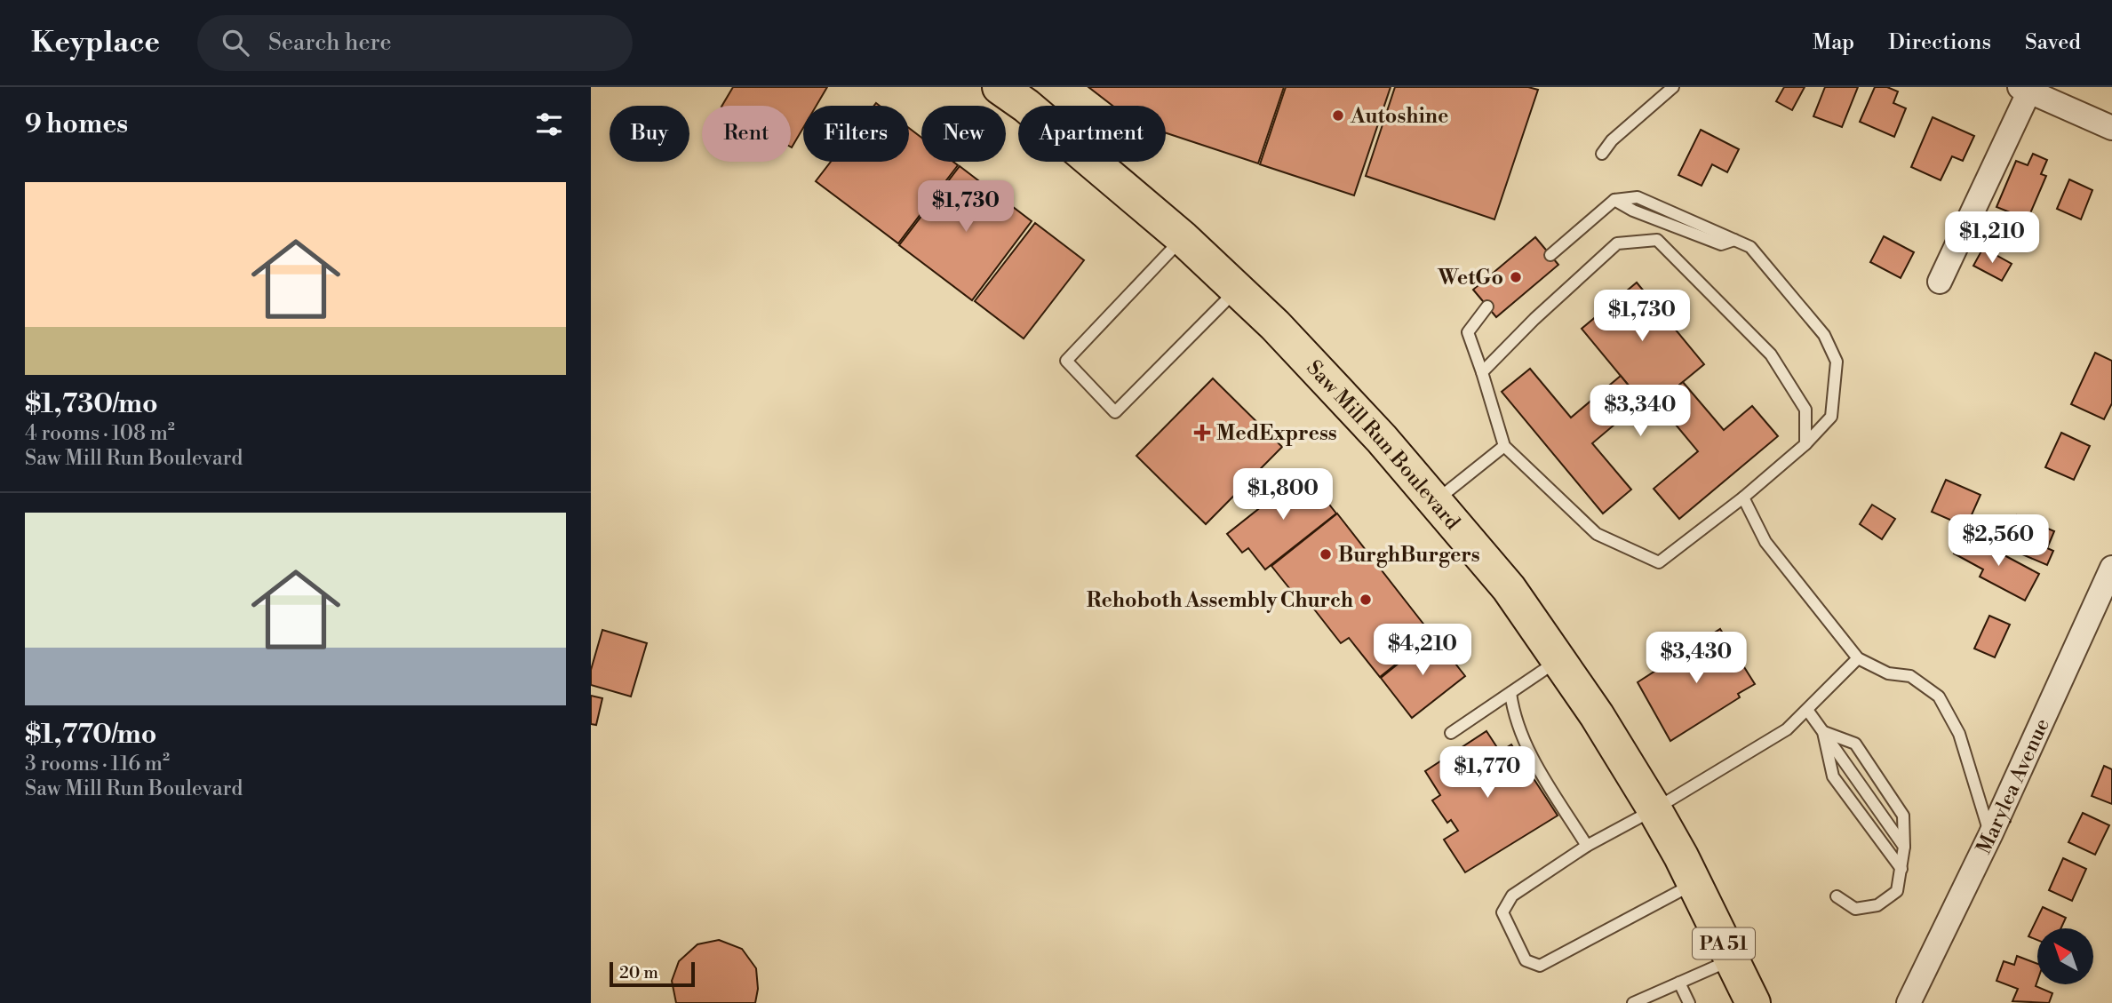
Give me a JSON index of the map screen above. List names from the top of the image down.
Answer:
{
  "streets": {
    "highway": ["Saw Mill Run Boulevard", "PA 51"],
    "street": ["Marylea Avenue"]
  },
  "places": {
    "other": [
      "Autoshine",
      "WetGo",
      "BurghBurgers",
      "Rehoboth Assembly Church"
    ],
    "health": ["MedExpress"]
  },
  "scale_bar": "20 m",
  "north": "top left",
  "page": {
    "header": "Keyplace",
    "search": "Search here",
    "nav": ["Map", "Directions", "Saved"],
    "heading": "9 homes",
    "chip": [
      "Buy",
      "Rent",
      "Filters",
      "New",
      "Apartment"
    ],
    "list": [
      {
        "name": "$1,730/mo",
        "note": "4 rooms · 108 m² · Saw Mill Run Boulevard"
      },
      {
        "name": "$1,770/mo",
        "note": "3 rooms · 116 m² · Saw Mill Run Boulevard"
      }
    ],
    "price": [
      "$1,730",
      "$1,210",
      "$1,730",
      "$3,340",
      "$1,800",
      "$2,560",
      "$4,210",
      "$3,430",
      "$1,770"
    ],
    "scale": "20 m"
  }
}
